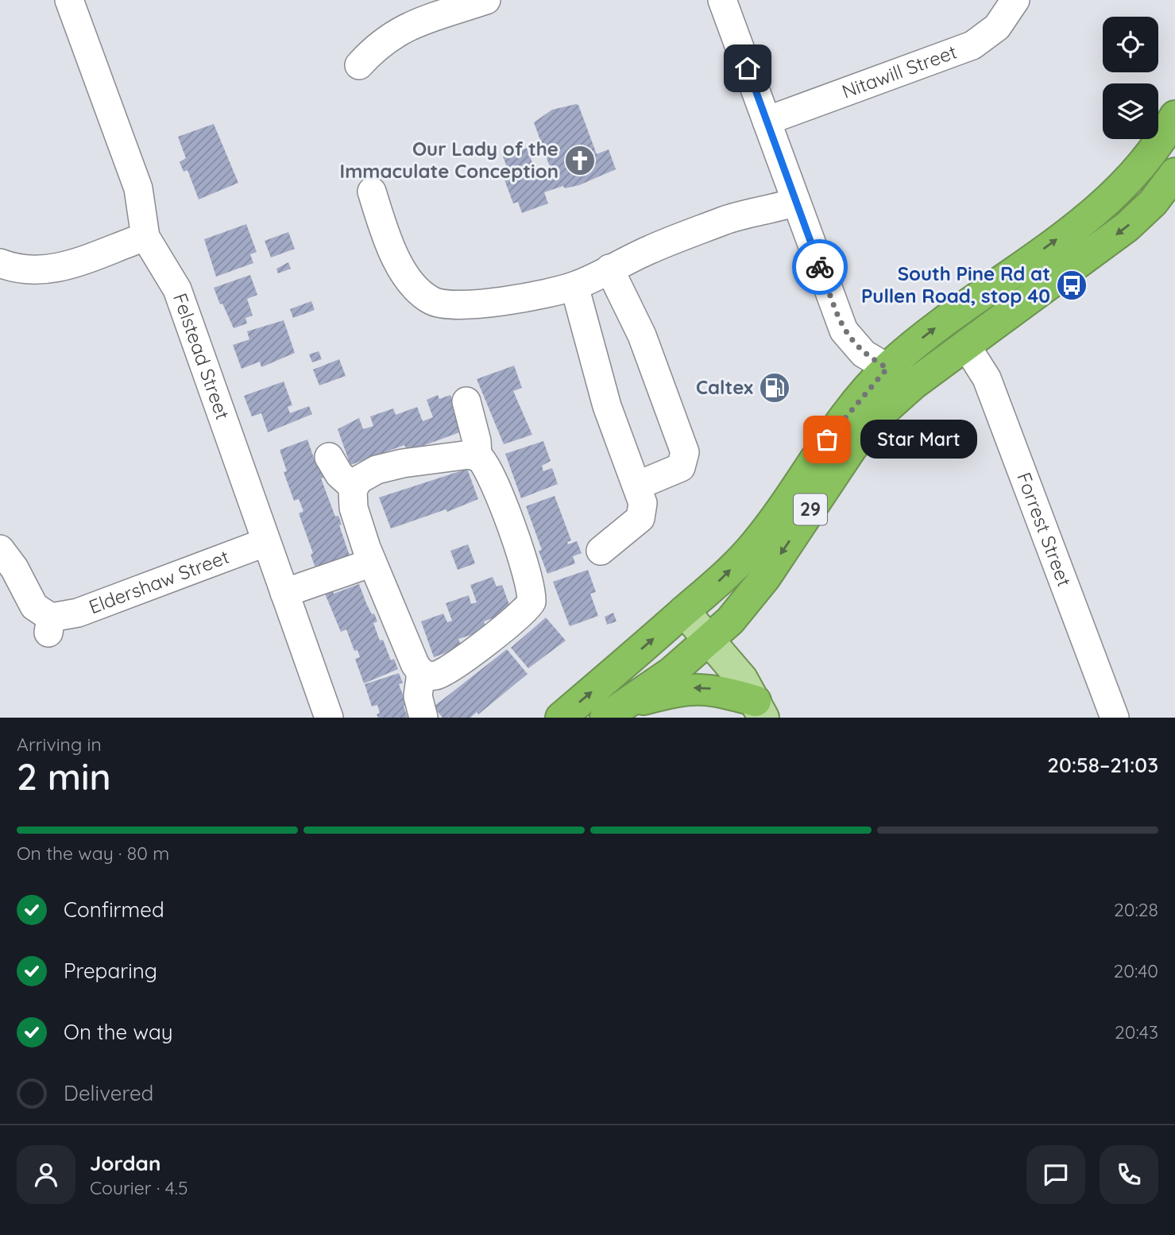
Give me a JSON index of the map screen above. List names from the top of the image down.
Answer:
{
  "streets": {
    "highway": ["29"],
    "street": [
      "Nitawill Street",
      "Felstead Street",
      "Forrest Street",
      "Eldershaw Street"
    ]
  },
  "crossings": [
    ["Felstead Street", "Eldershaw Street"],
    ["29", "Forrest Street"]
  ],
  "places": {
    "church": ["Our Lady of the Immaculate Conception"],
    "bus stop": ["South Pine Rd at Pullen Road, stop 40"],
    "fuel station": ["Caltex"],
    "other": ["Star Mart"]
  },
  "page": {
    "bubble": "Star Mart",
    "heading": ["2 min", "Arriving in", "20:58–21:03"],
    "panel": ["Jordan", "Courier · 4.5"],
    "bar": "On the way · 80 m",
    "list": [
      ["Confirmed", "20:28"],
      ["Preparing", "20:40"],
      ["On the way", "20:43"],
      "Delivered"
    ]
  }
}
